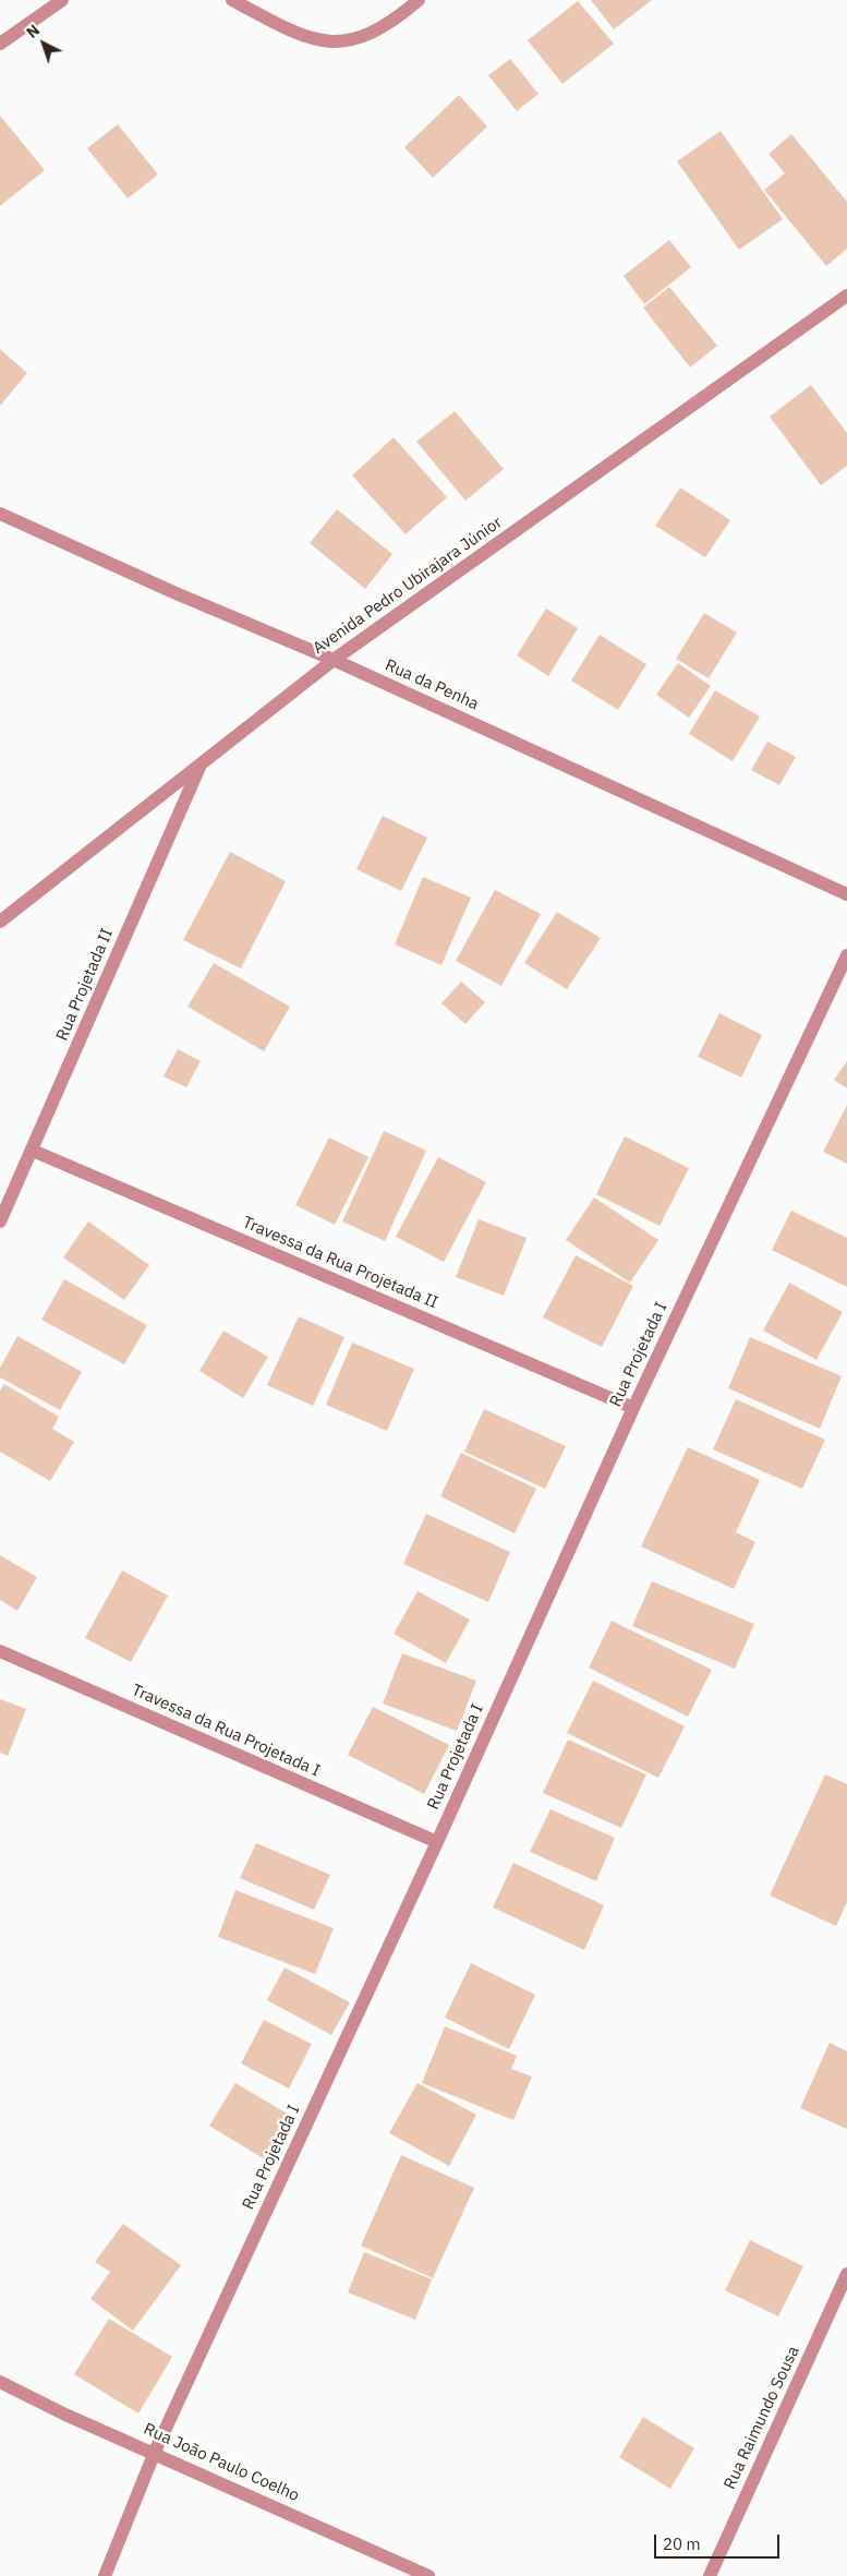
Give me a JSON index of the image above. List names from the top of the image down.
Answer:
{
  "streets": {
    "street": [
      "Avenida Pedro Ubirajara Júnior",
      "Rua da Penha",
      "Rua Projetada II",
      "Travessa da Rua Projetada II",
      "Rua Projetada I",
      "Travessa da Rua Projetada I",
      "Rua Raimundo Sousa",
      "Rua João Paulo Coelho"
    ]
  },
  "crossings": [
    ["Avenida Pedro Ubirajara Júnior", "Rua da Penha"],
    ["Avenida Pedro Ubirajara Júnior", "Rua Projetada II"],
    ["Rua Projetada II", "Travessa da Rua Projetada II"],
    ["Travessa da Rua Projetada II", "Rua Projetada I"],
    ["Rua Projetada I", "Travessa da Rua Projetada I"],
    ["Rua Projetada I", "Rua João Paulo Coelho"]
  ],
  "scale_bar": "20 m",
  "north": "top left"
}
